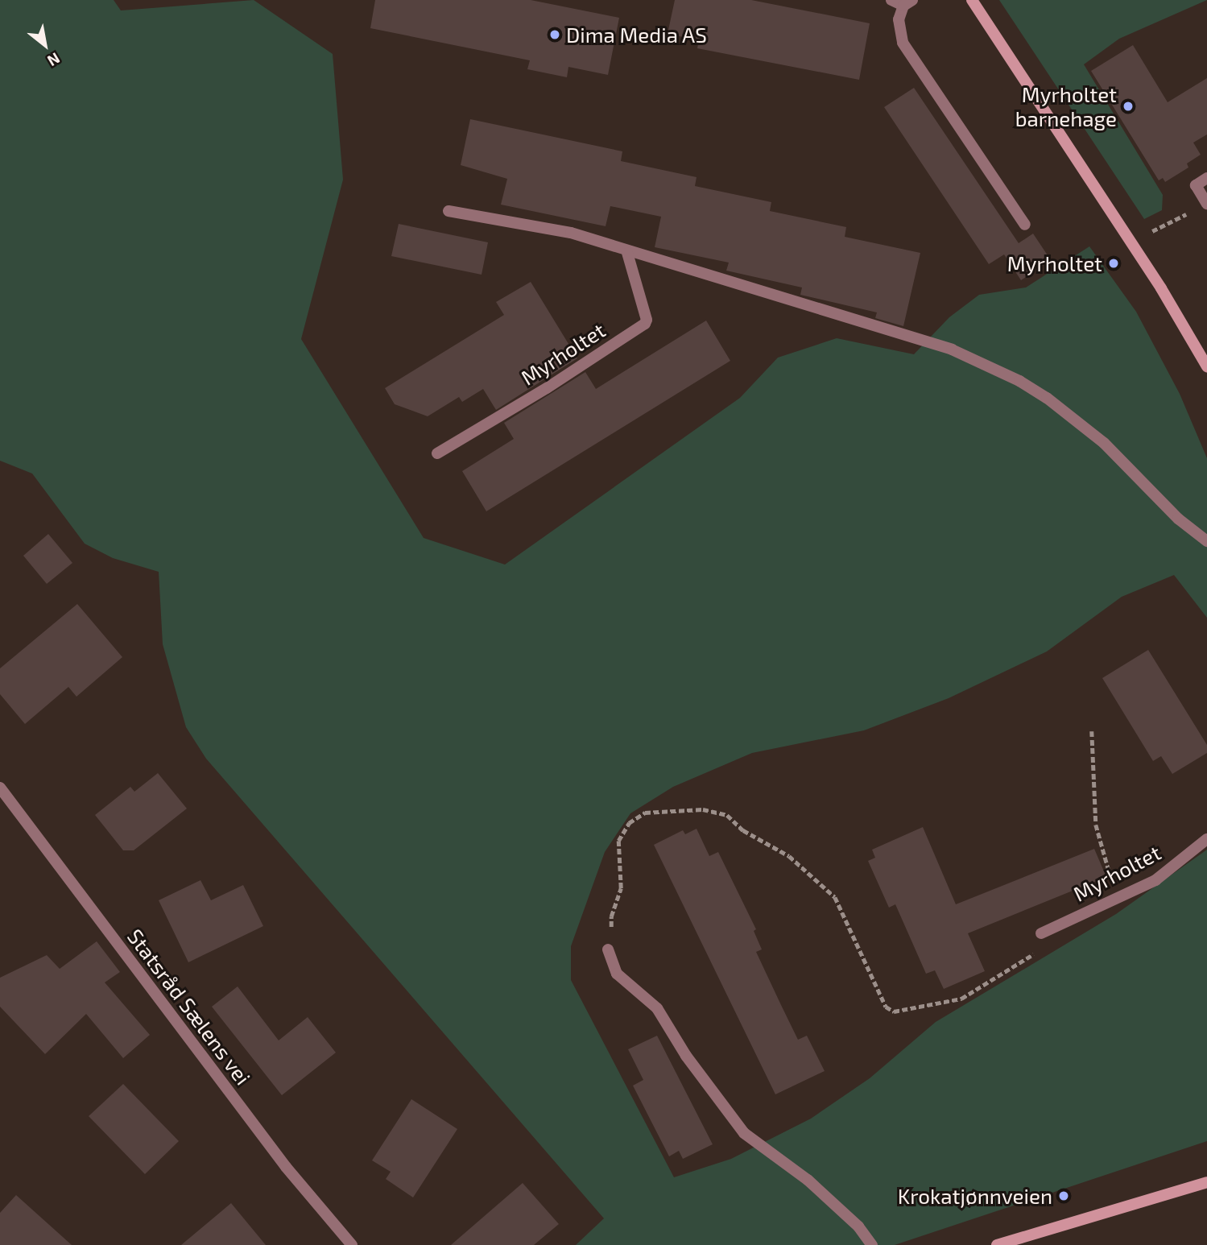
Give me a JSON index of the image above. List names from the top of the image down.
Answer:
{
  "streets": {
    "street": ["Myrholtet", "Statsråd Sælens vei"]
  },
  "places": [
    "Dima Media AS",
    "Myrholtet barnehage",
    "Myrholtet",
    "Krokatjønnveien"
  ],
  "north": "bottom right"
}
